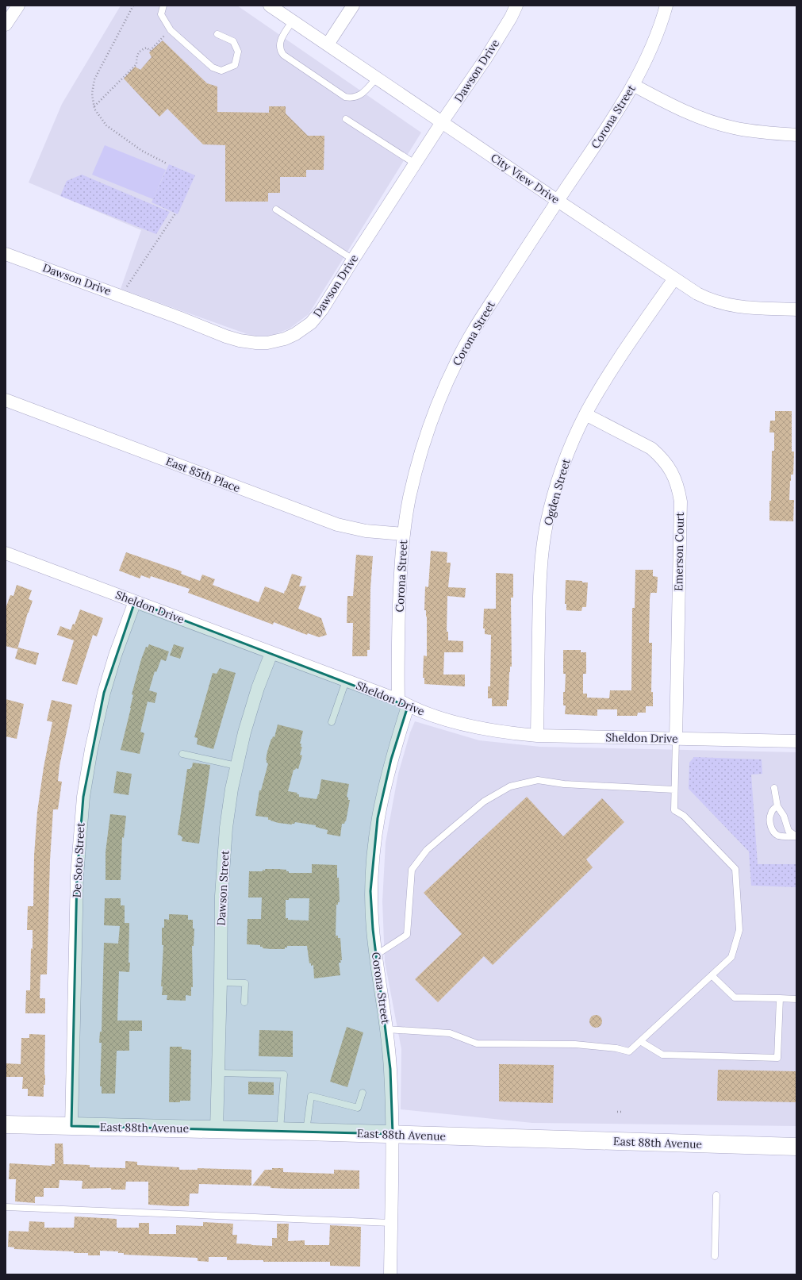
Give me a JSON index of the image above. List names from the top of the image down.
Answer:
{
  "streets": {
    "main road": ["East 88th Avenue"],
    "street": [
      "Dawson Drive",
      "Corona Street",
      "City View Drive",
      "East 85th Place",
      "Ogden Street",
      "Emerson Court",
      "Sheldon Drive",
      "De Soto Street",
      "Dawson Street"
    ]
  },
  "crossings": [
    ["Dawson Drive", "City View Drive"],
    ["Corona Street", "City View Drive"],
    ["Corona Street", "East 85th Place"],
    ["Corona Street", "Sheldon Drive"],
    ["Corona Street", "East 88th Avenue"],
    ["City View Drive", "Ogden Street"],
    ["Ogden Street", "Emerson Court"],
    ["Ogden Street", "Sheldon Drive"],
    ["Emerson Court", "Sheldon Drive"],
    ["Sheldon Drive", "De Soto Street"],
    ["Sheldon Drive", "Dawson Street"],
    ["De Soto Street", "East 88th Avenue"],
    ["Dawson Street", "East 88th Avenue"]
  ]
}
